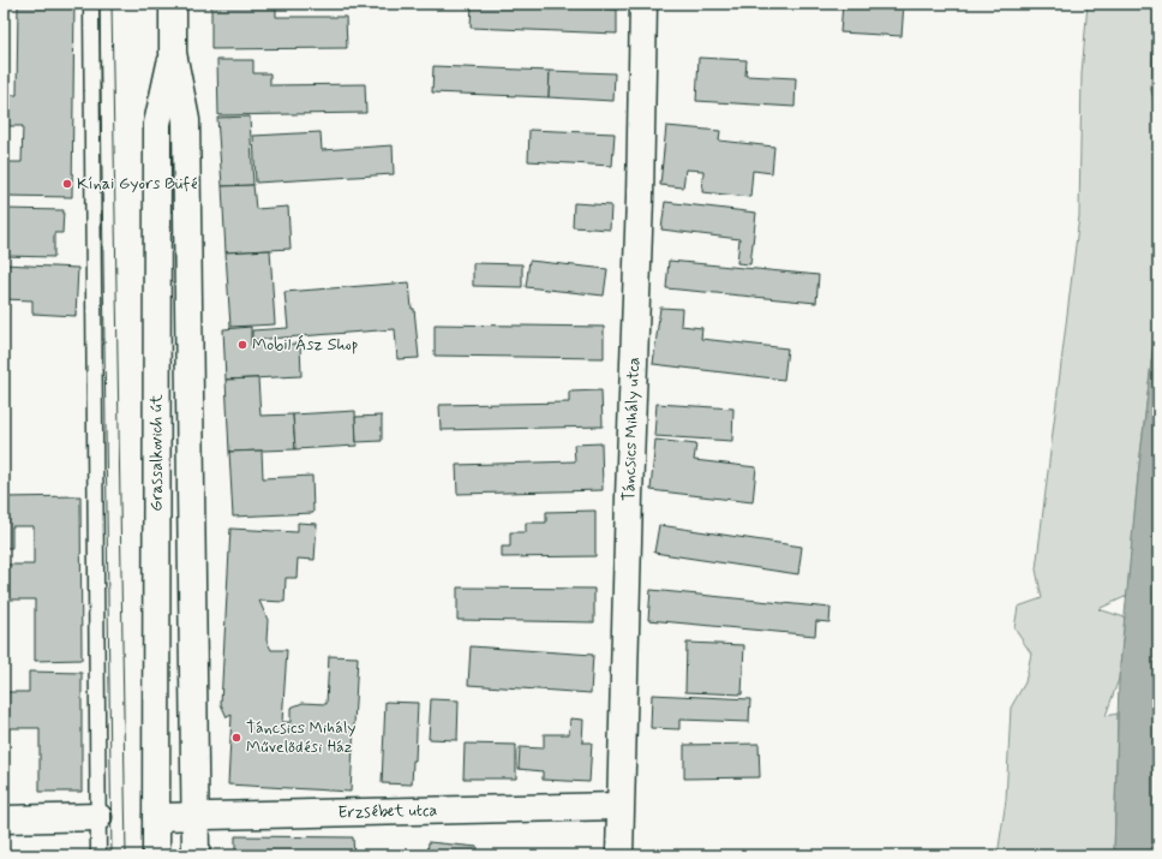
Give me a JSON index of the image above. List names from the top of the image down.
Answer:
{
  "streets": {
    "main road": ["Táncsics Mihály utca", "Grassalkovich út", "Erzsébet utca"]
  },
  "crossings": [
    ["Táncsics Mihály utca", "Erzsébet utca"],
    ["Grassalkovich út", "Erzsébet utca"]
  ],
  "places": ["Kínai Gyors Büfé", "Mobil Ász Shop", "Táncsics Mihály Művelődési Ház"]
}
